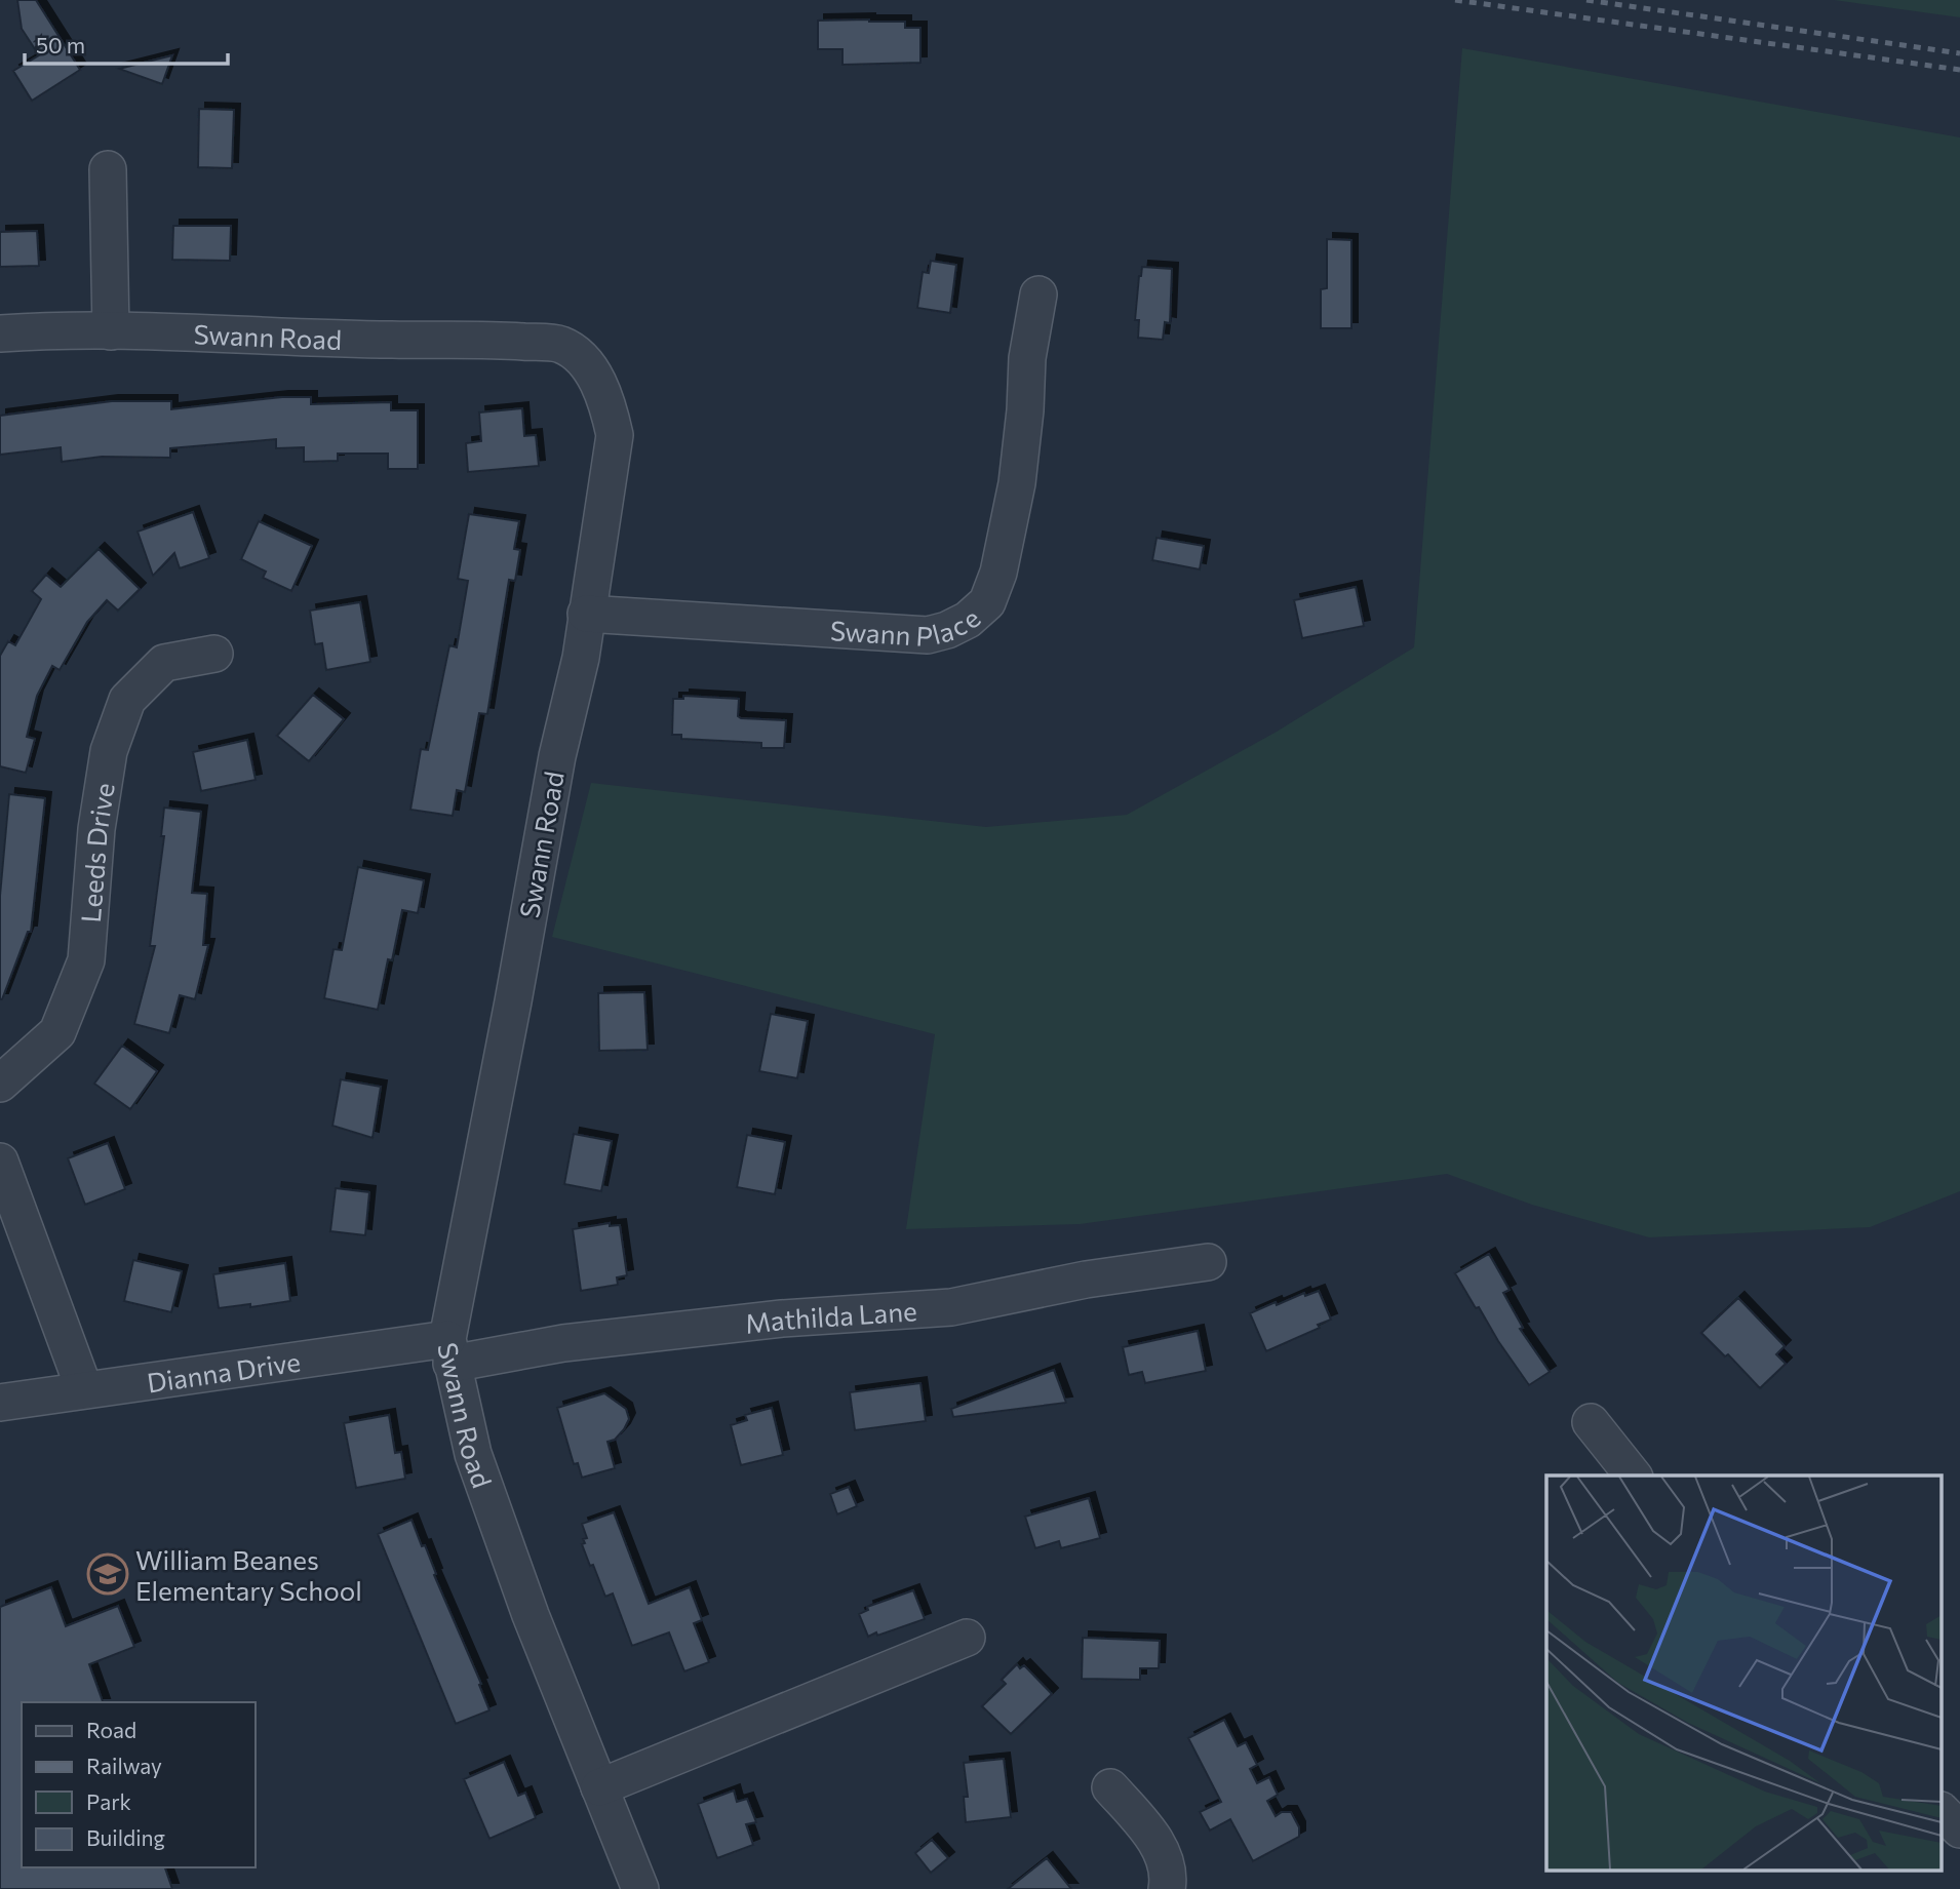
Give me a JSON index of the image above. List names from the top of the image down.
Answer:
{
  "streets": {
    "street": [
      "Swann Road",
      "Swann Place",
      "Leeds Drive",
      "Mathilda Lane",
      "Dianna Drive"
    ]
  },
  "crossings": [
    ["Swann Road", "Swann Place"],
    ["Swann Road", "Mathilda Lane"],
    ["Swann Road", "Dianna Drive"],
    ["Mathilda Lane", "Dianna Drive"]
  ],
  "places": {
    "school or university": ["William Beanes Elementary School"]
  },
  "legend": [
    "Road",
    "Railway",
    "Park",
    "Building"
  ],
  "scale_bar": "50 m"
}
